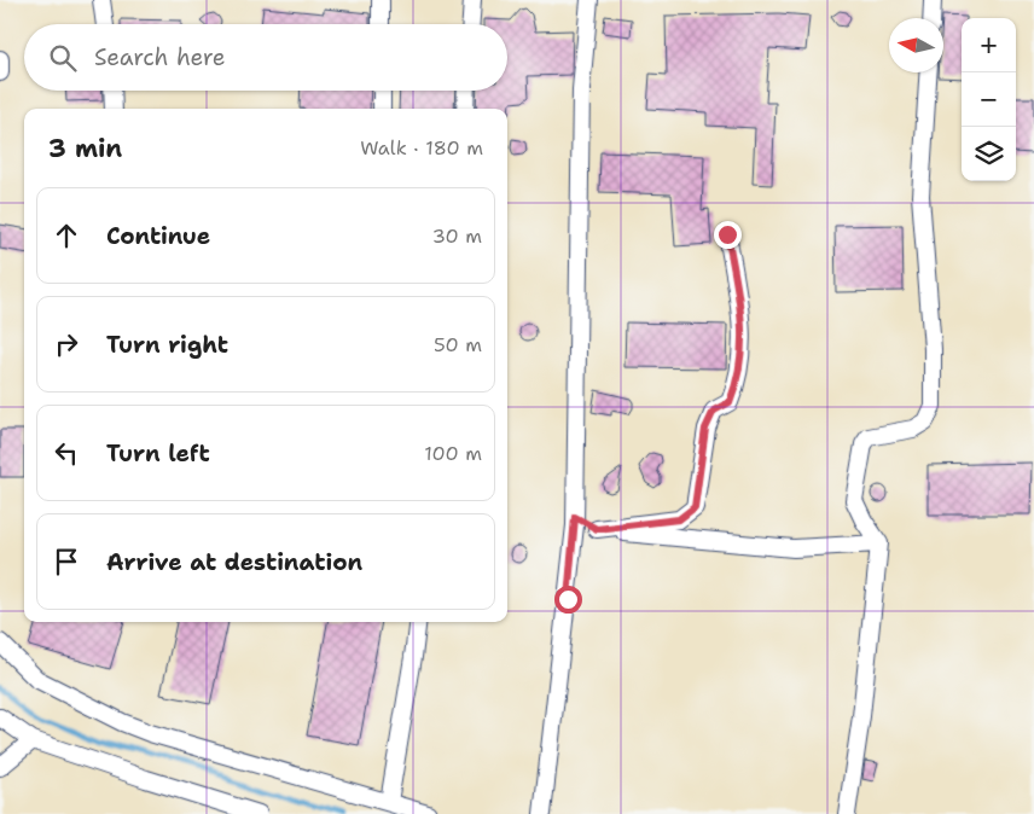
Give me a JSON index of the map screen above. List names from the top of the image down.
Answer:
{
  "north": "left",
  "page": {
    "map_buttons": ["+", "−"],
    "search": "Search here",
    "heading": ["3 min", "Walk · 180 m"],
    "list": [
      ["Continue", "30 m"],
      ["Turn right", "50 m"],
      ["Turn left", "100 m"],
      "Arrive at destination"
    ]
  }
}
